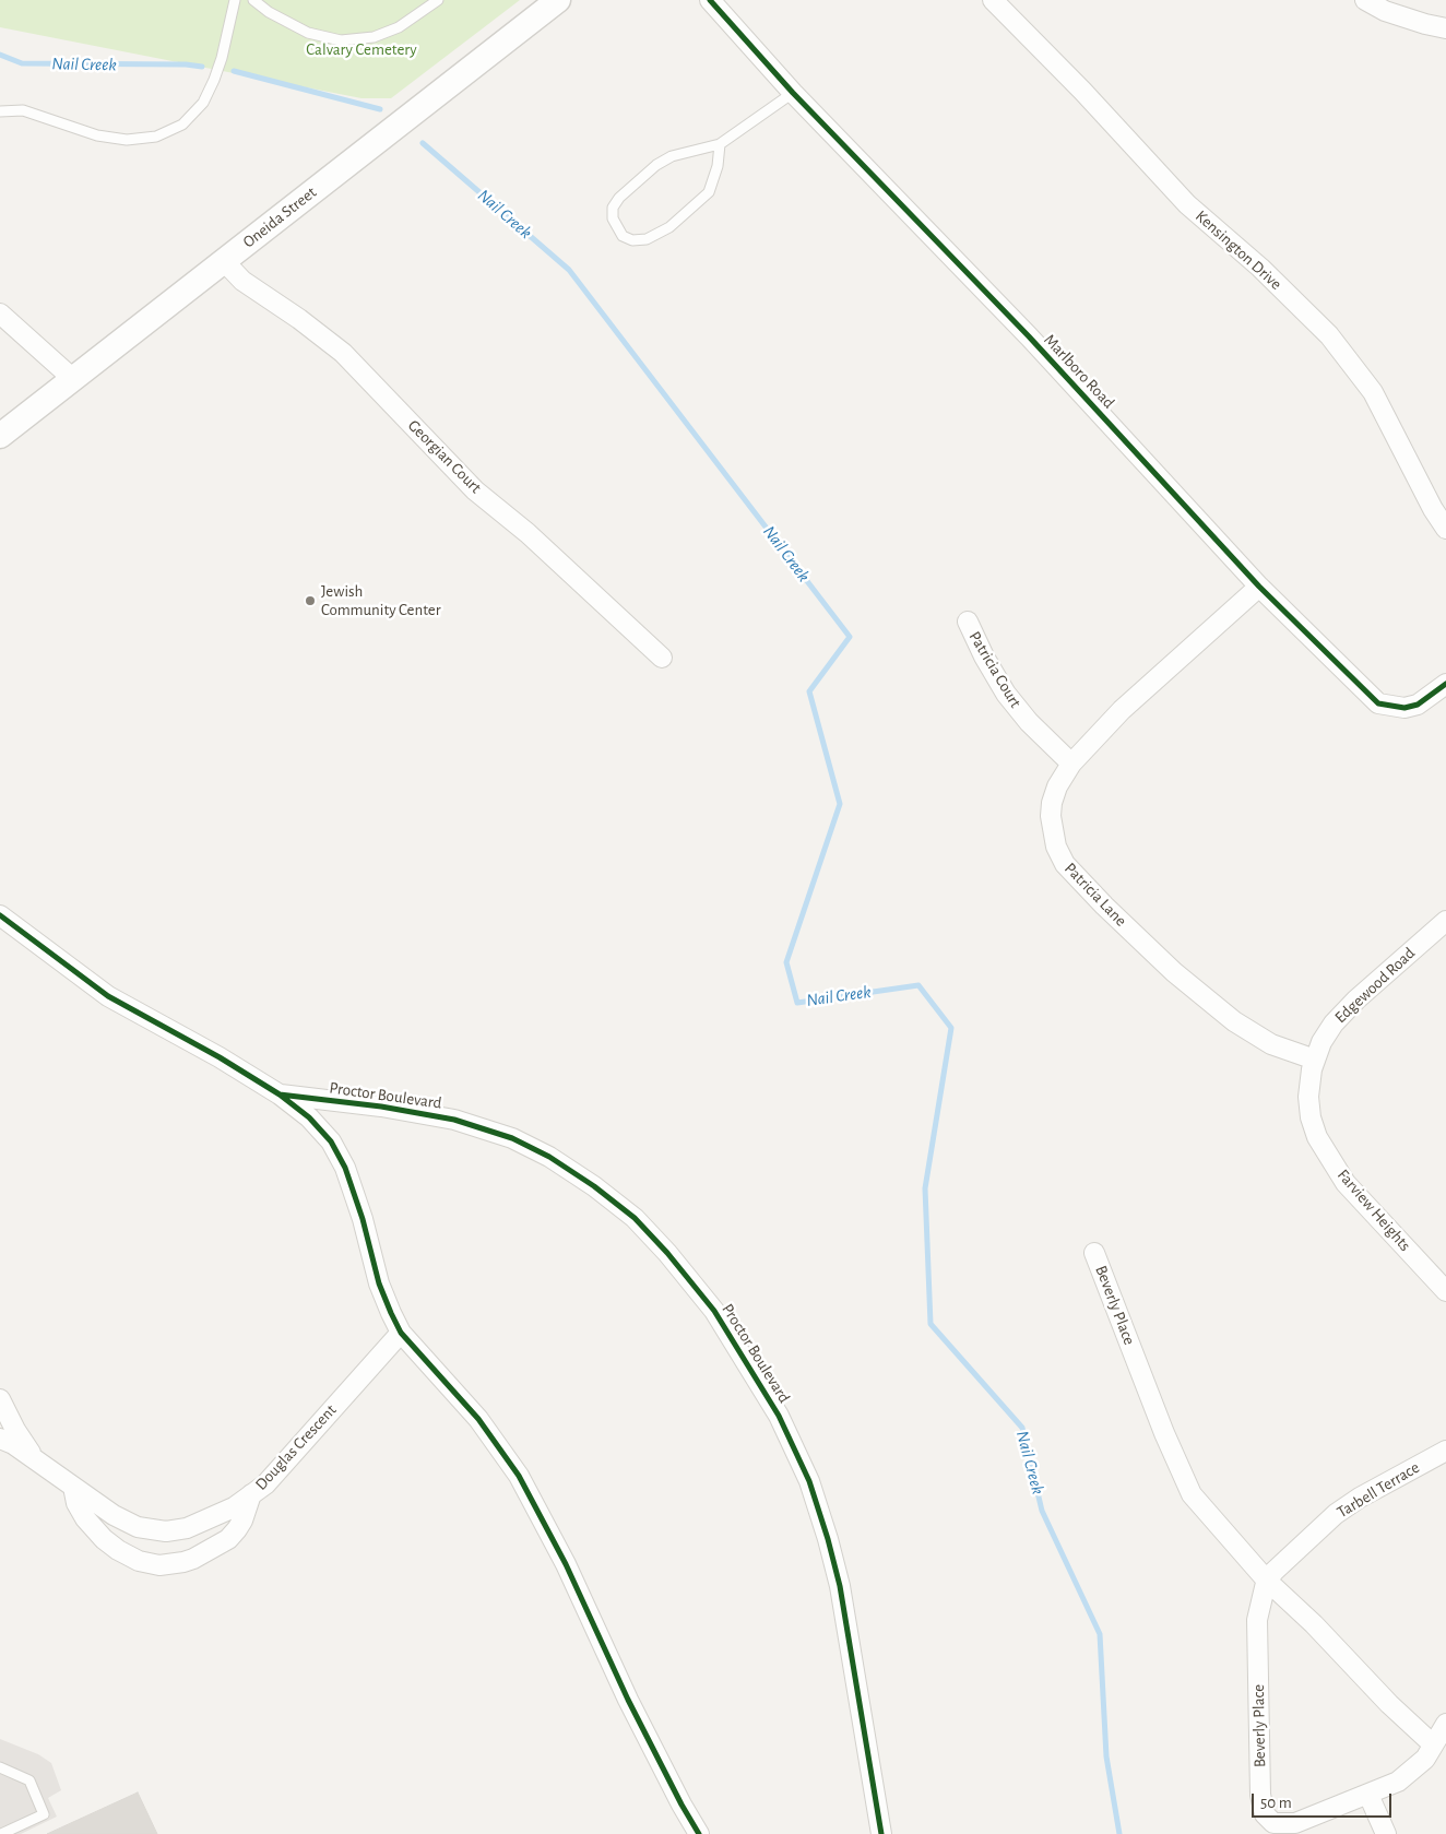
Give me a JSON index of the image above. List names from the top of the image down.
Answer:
{
  "streets": {
    "street": [
      "Oneida Street",
      "Kensington Drive",
      "Marlboro Road",
      "Georgian Court",
      "Patricia Court",
      "Patricia Lane",
      "Edgewood Road",
      "Proctor Boulevard",
      "Farview Heights",
      "Beverly Place",
      "Douglas Crescent",
      "Tarbell Terrace"
    ]
  },
  "crossings": [
    ["Oneida Street", "Georgian Court"],
    ["Marlboro Road", "Patricia Lane"],
    ["Patricia Court", "Patricia Lane"],
    ["Patricia Lane", "Edgewood Road"],
    ["Patricia Lane", "Farview Heights"],
    ["Edgewood Road", "Farview Heights"],
    ["Proctor Boulevard", "Douglas Crescent"],
    ["Beverly Place", "Tarbell Terrace"]
  ],
  "water": ["Nail Creek"],
  "parks": ["Calvary Cemetery"],
  "places": ["Jewish Community Center"],
  "scale_bar": "50 m"
}
